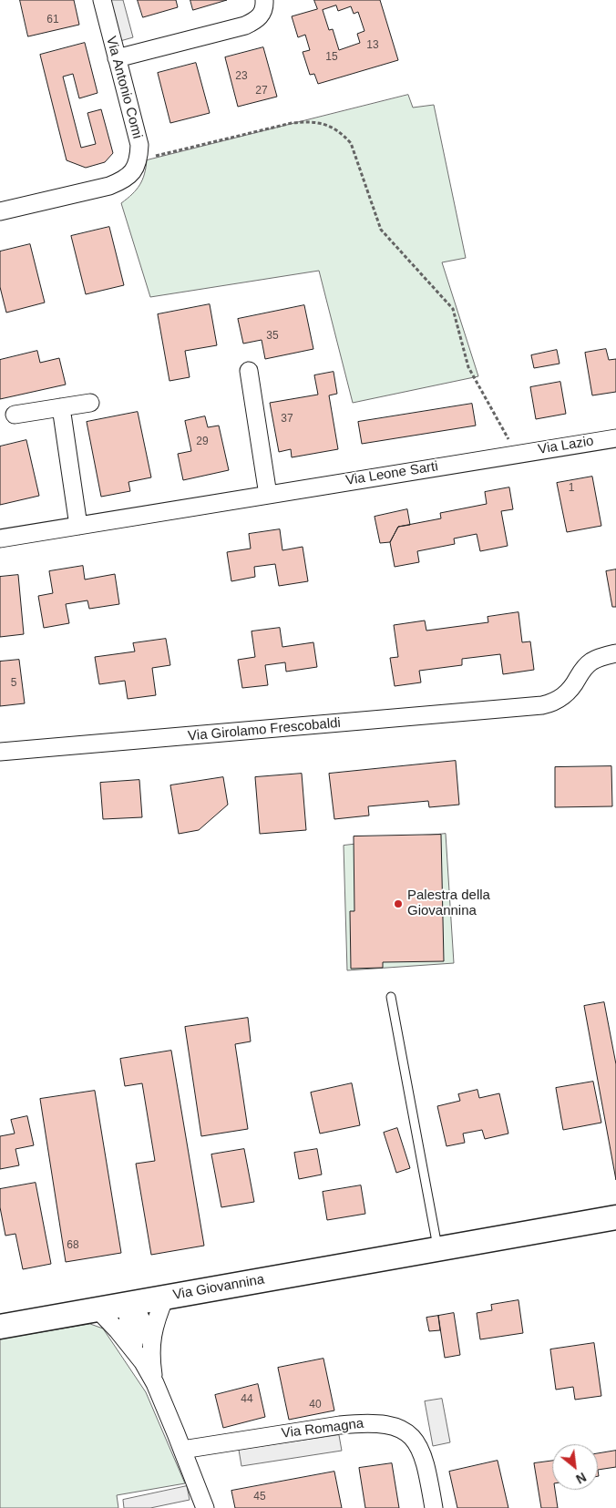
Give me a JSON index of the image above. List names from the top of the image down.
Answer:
{
  "streets": {
    "street": [
      "Via Antonio Comi",
      "Via Lazio",
      "Via Leone Sarti",
      "Via Girolamo Frescobaldi",
      "Via Giovannina",
      "Via Romagna"
    ]
  },
  "crossings": [
    ["Via Lazio", "Via Leone Sarti"]
  ],
  "places": ["Palestra della Giovannina"],
  "house_numbers": [
    "61",
    "13",
    "15",
    "23",
    "27",
    "35",
    "37",
    "29",
    "1",
    "5",
    "68",
    "44",
    "40",
    "45"
  ],
  "north": "bottom right"
}
